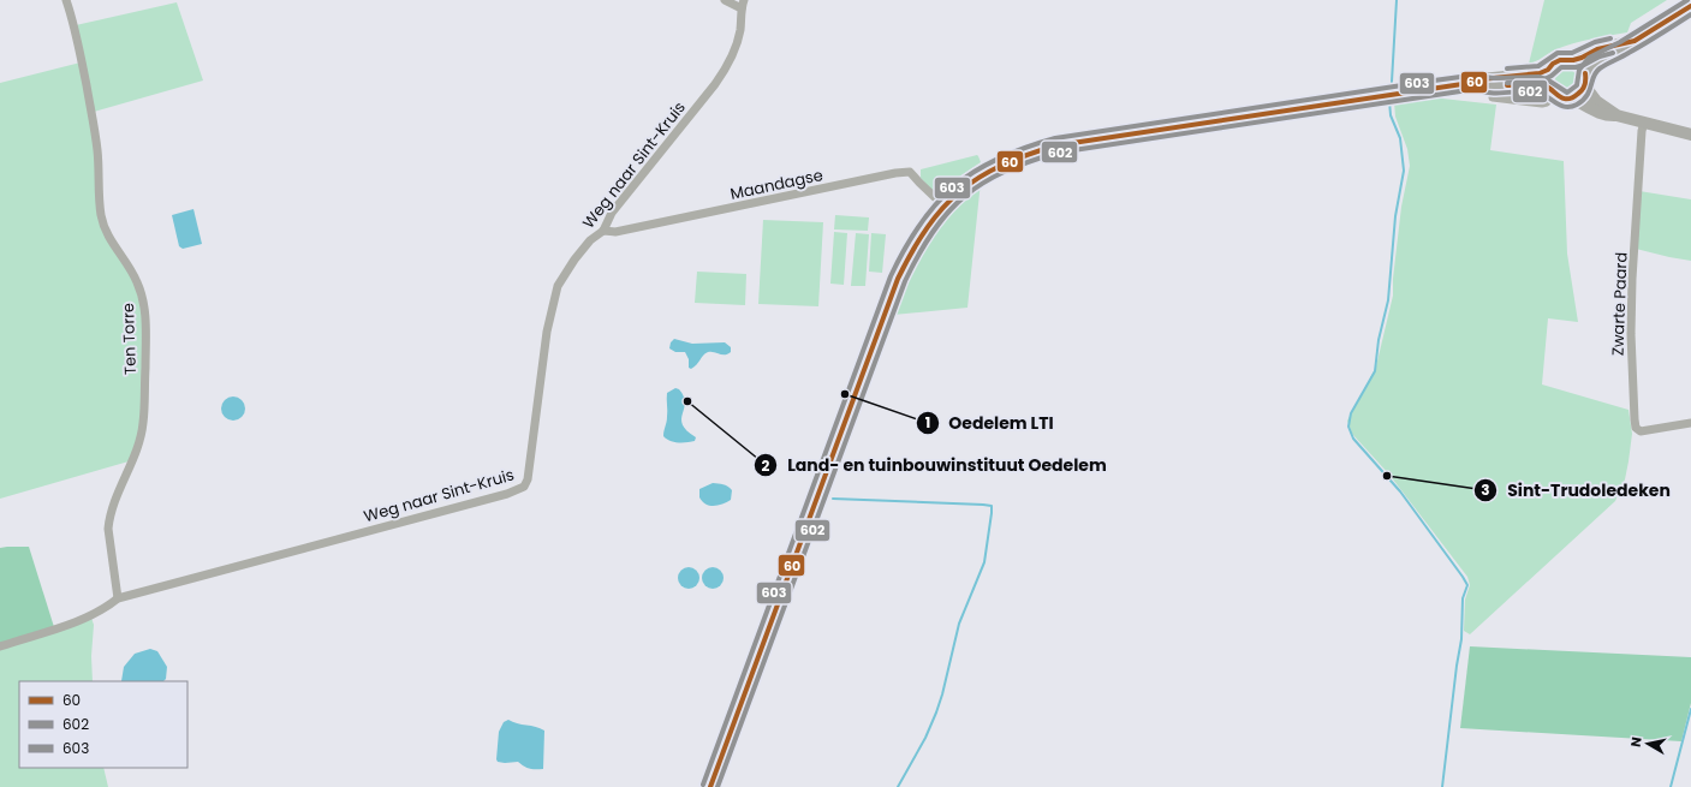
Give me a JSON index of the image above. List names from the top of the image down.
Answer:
{
  "streets": {
    "street": [
      "Weg naar Sint-Kruis",
      "Maandagse",
      "Zwarte Paard",
      "Ten Torre"
    ]
  },
  "crossings": [
    ["Weg naar Sint-Kruis", "Maandagse"],
    ["Weg naar Sint-Kruis", "Ten Torre"]
  ],
  "places": ["Oedelem LTI", "Land- en tuinbouwinstituut Oedelem", "Sint-Trudoledeken"],
  "lines": ["transit line 603", "transit line 60", "transit line 602"],
  "legend": ["60", "602", "603"],
  "north": "left"
}
